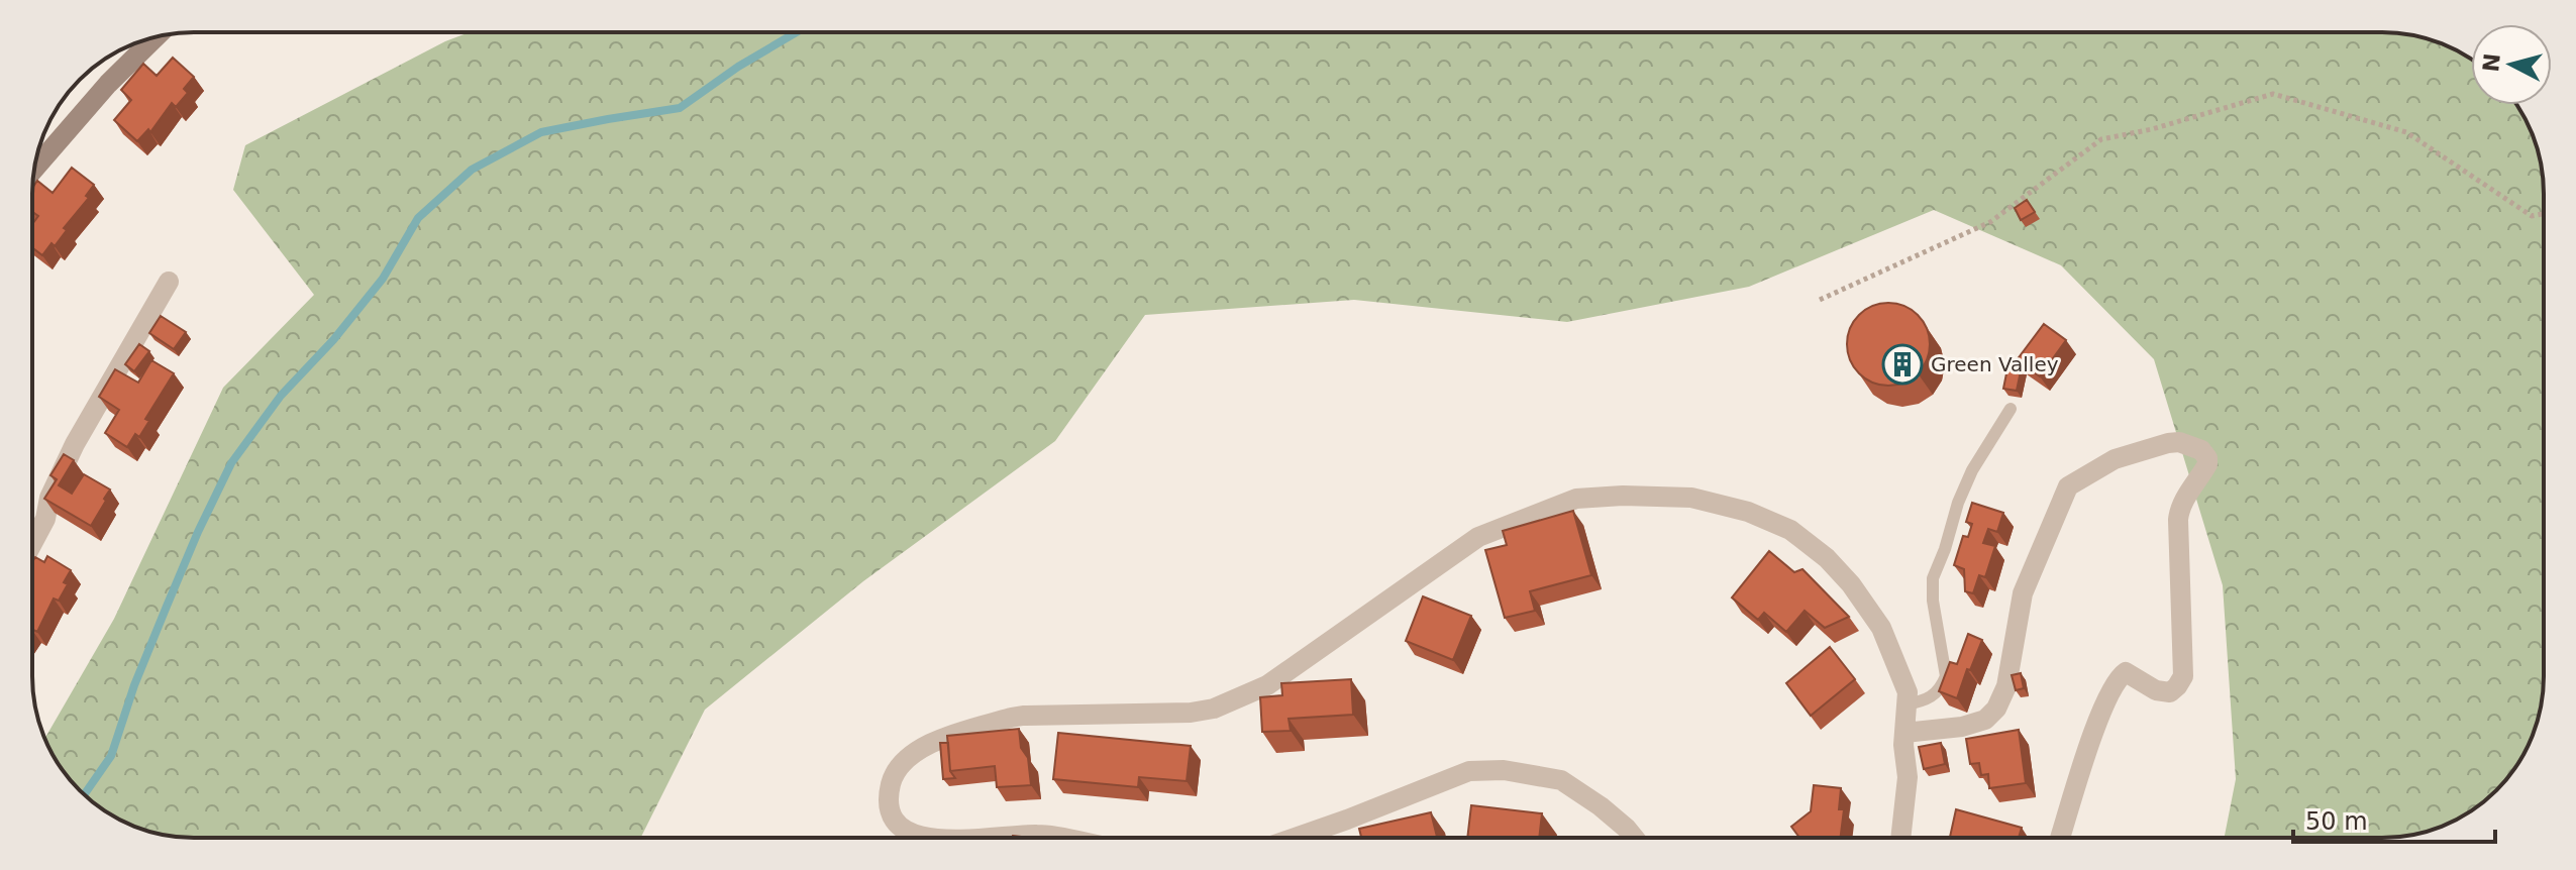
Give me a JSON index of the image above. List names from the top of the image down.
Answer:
{
  "places": {
    "building": ["Green Valley"]
  },
  "scale_bar": "50 m",
  "north": "left"
}
